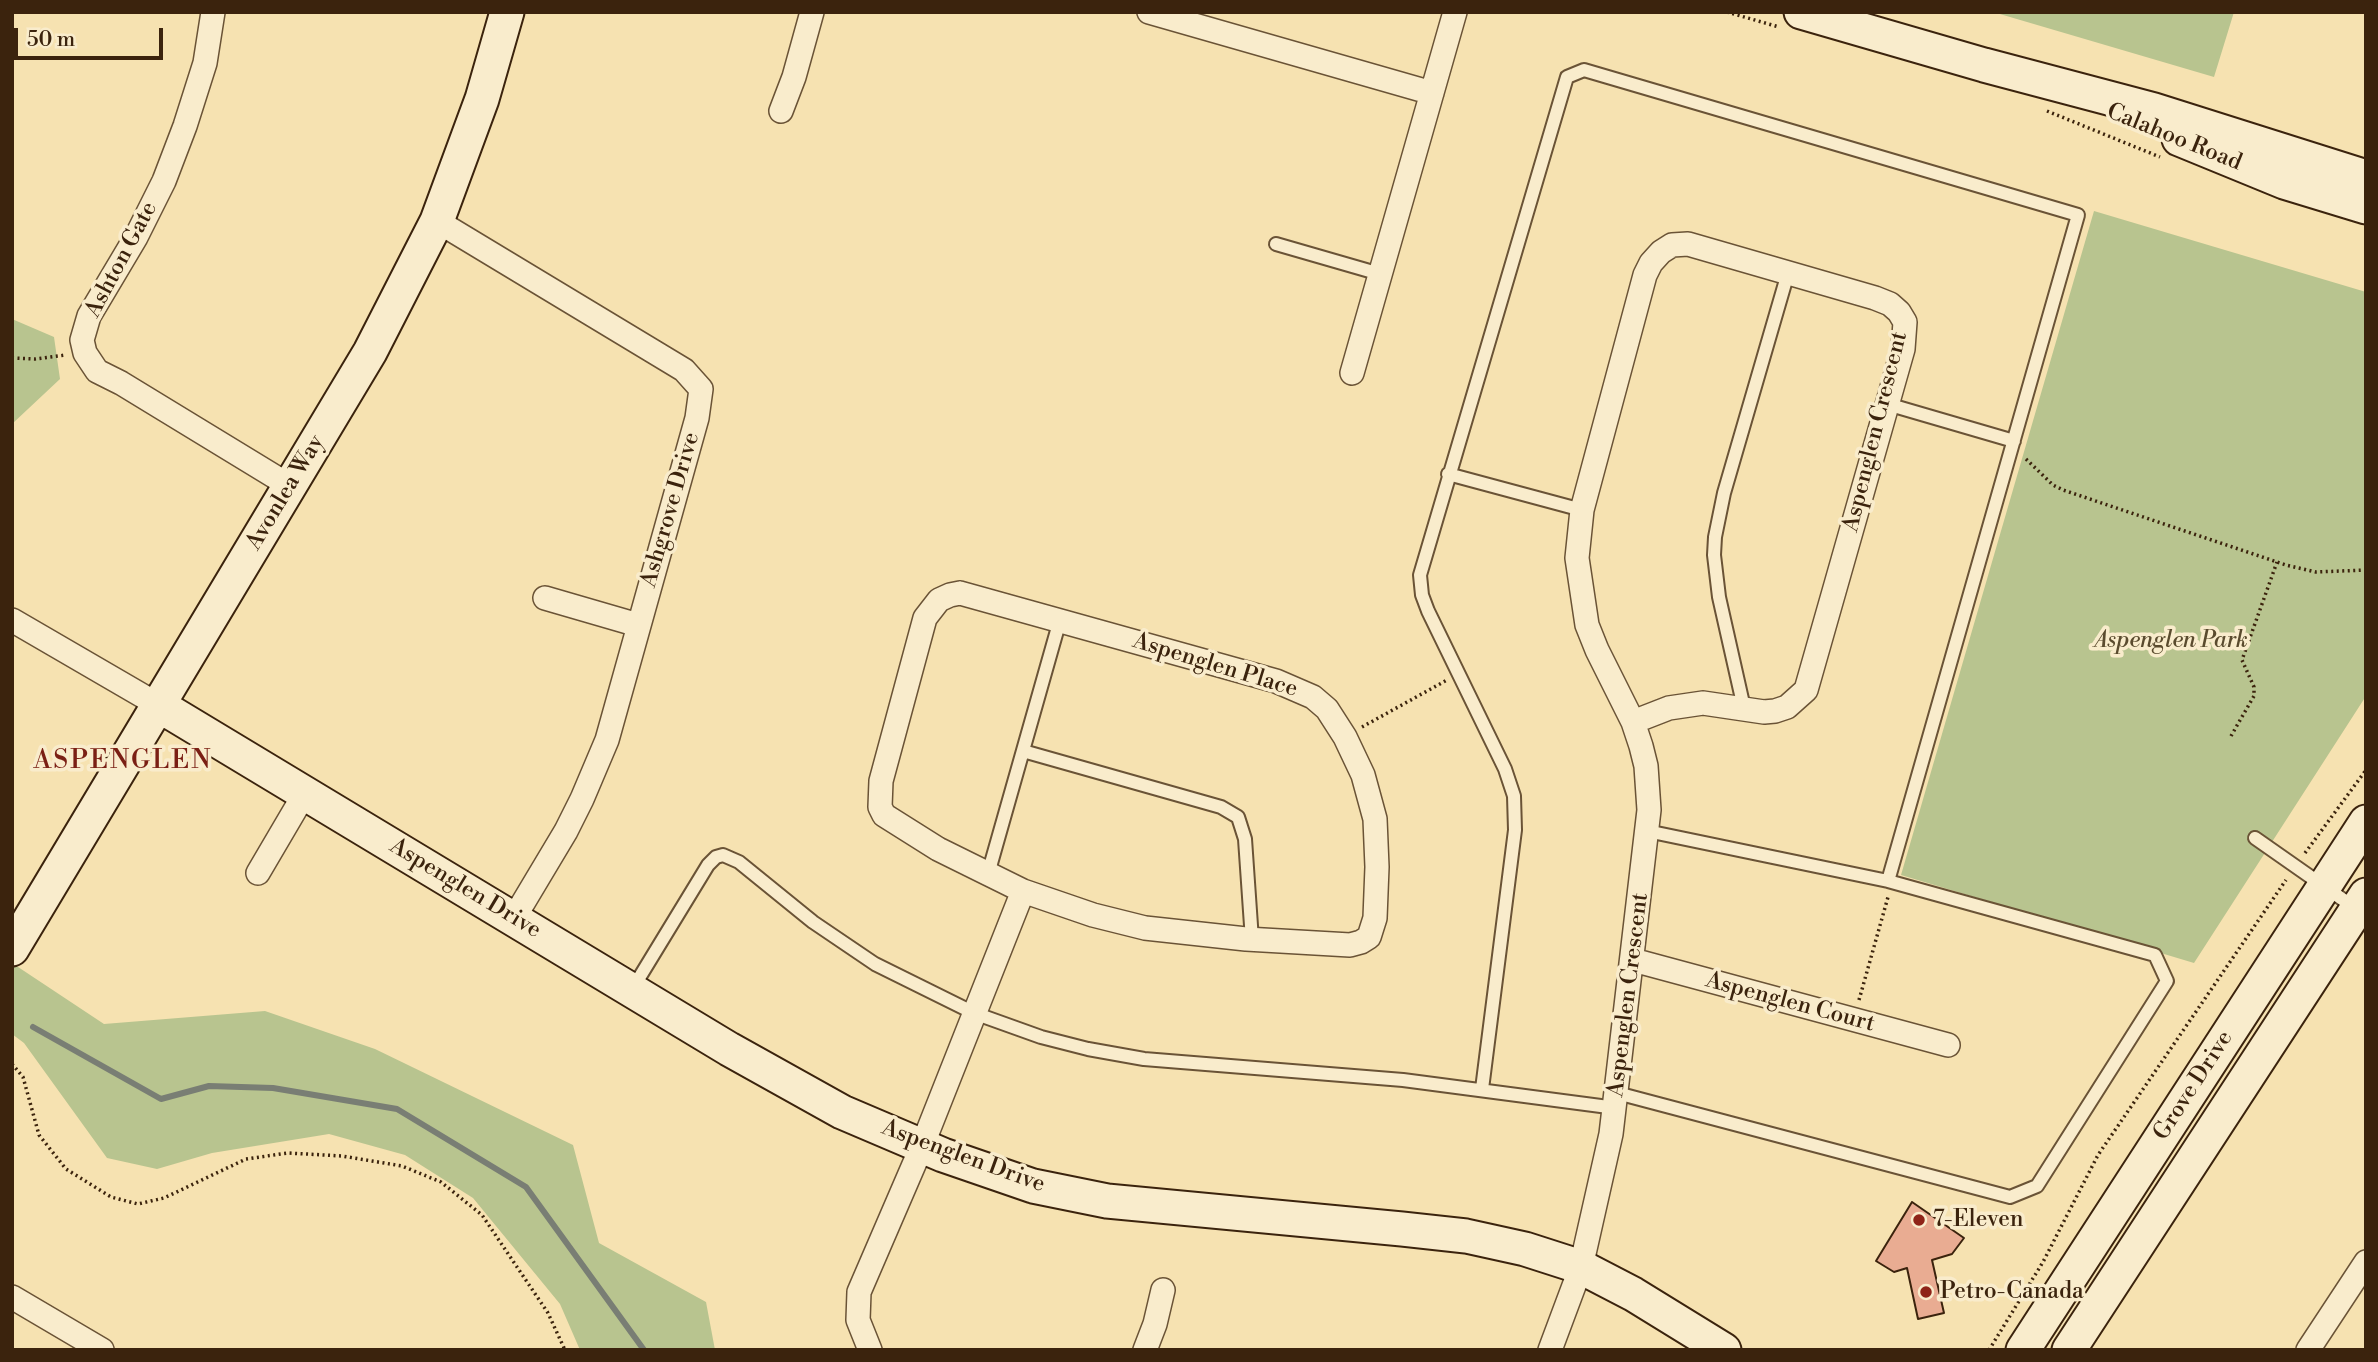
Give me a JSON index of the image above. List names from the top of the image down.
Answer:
{
  "streets": {
    "street": [
      "Calahoo Road",
      "Ashton Gate",
      "Aspenglen Crescent",
      "Avonlea Way",
      "Ashgrove Drive",
      "Aspenglen Place",
      "Aspenglen Drive",
      "Aspenglen Court",
      "Grove Drive"
    ]
  },
  "crossings": [
    ["Aspenglen Crescent", "Aspenglen Drive"],
    ["Aspenglen Crescent", "Aspenglen Court"],
    ["Avonlea Way", "Ashgrove Drive"],
    ["Avonlea Way", "Aspenglen Drive"],
    ["Ashgrove Drive", "Aspenglen Drive"]
  ],
  "districts": ["ASPENGLEN"],
  "parks": ["Aspenglen Park"],
  "places": ["7-Eleven", "Petro-Canada"],
  "scale_bar": "50 m"
}
